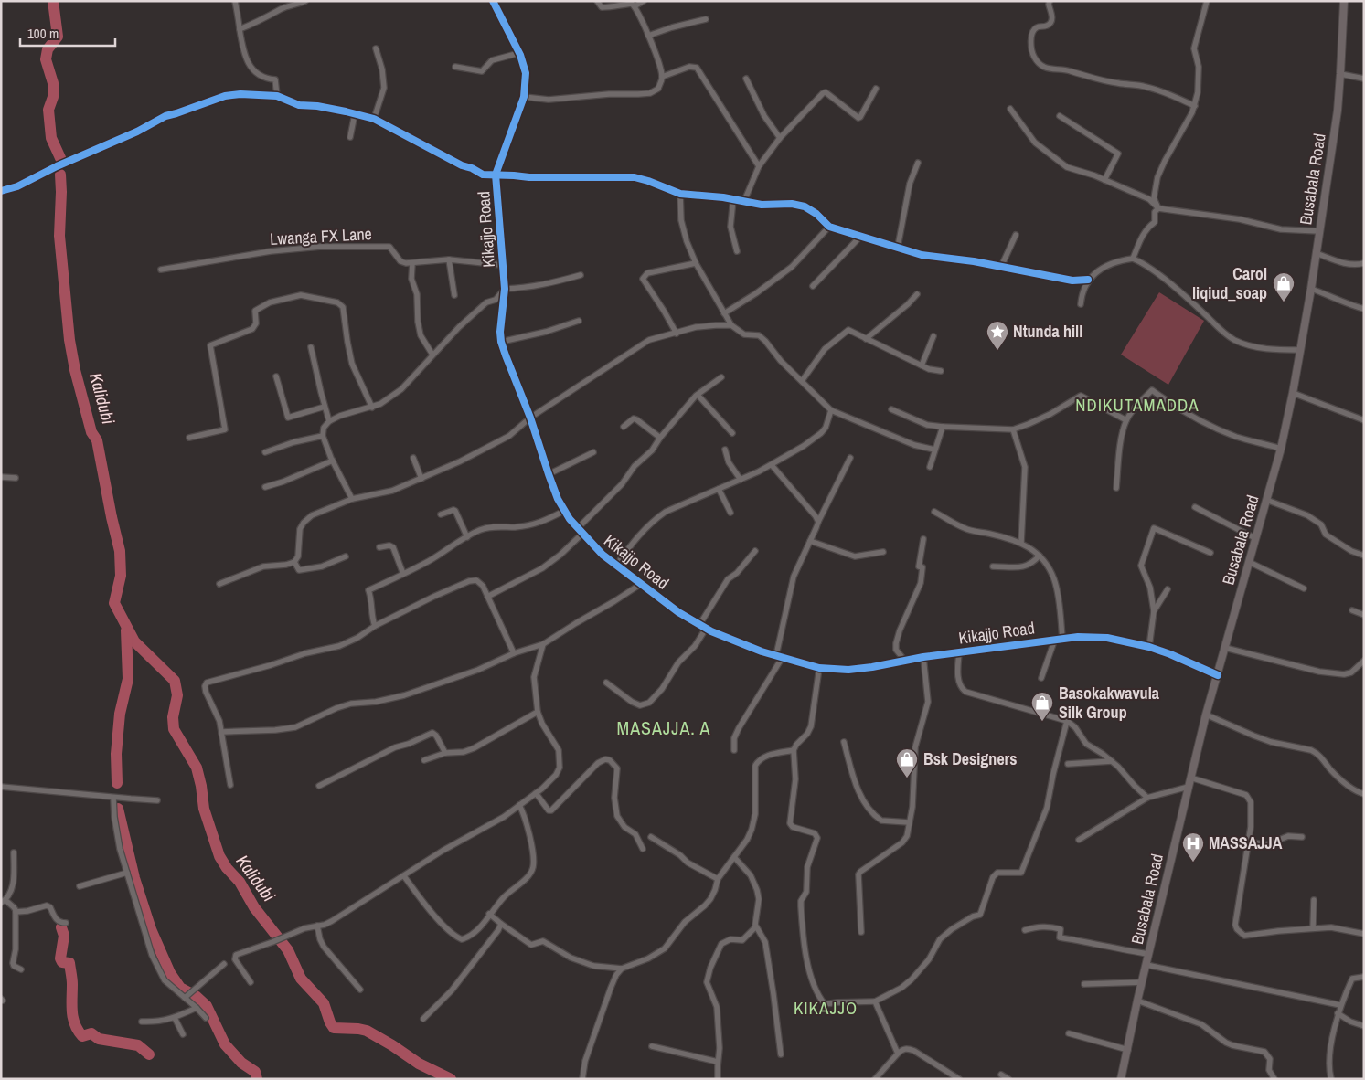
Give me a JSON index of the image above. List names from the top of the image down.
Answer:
{
  "streets": {
    "street": ["Busabala Road", "Kikajjo Road", "Lwanga FX Lane"]
  },
  "crossings": [
    ["Busabala Road", "Kikajjo Road"]
  ],
  "districts": ["NDIKUTAMADDA", "MASAJJA. A", "KIKAJJO"],
  "water": ["Kalidubi"],
  "places": {
    "shop": ["Carol liqiud_soap", "Basokakwavula Silk Group", "Bsk Designers"],
    "place": ["Ntunda hill"],
    "hospital": ["MASSAJJA"]
  },
  "scale_bar": "100 m"
}
